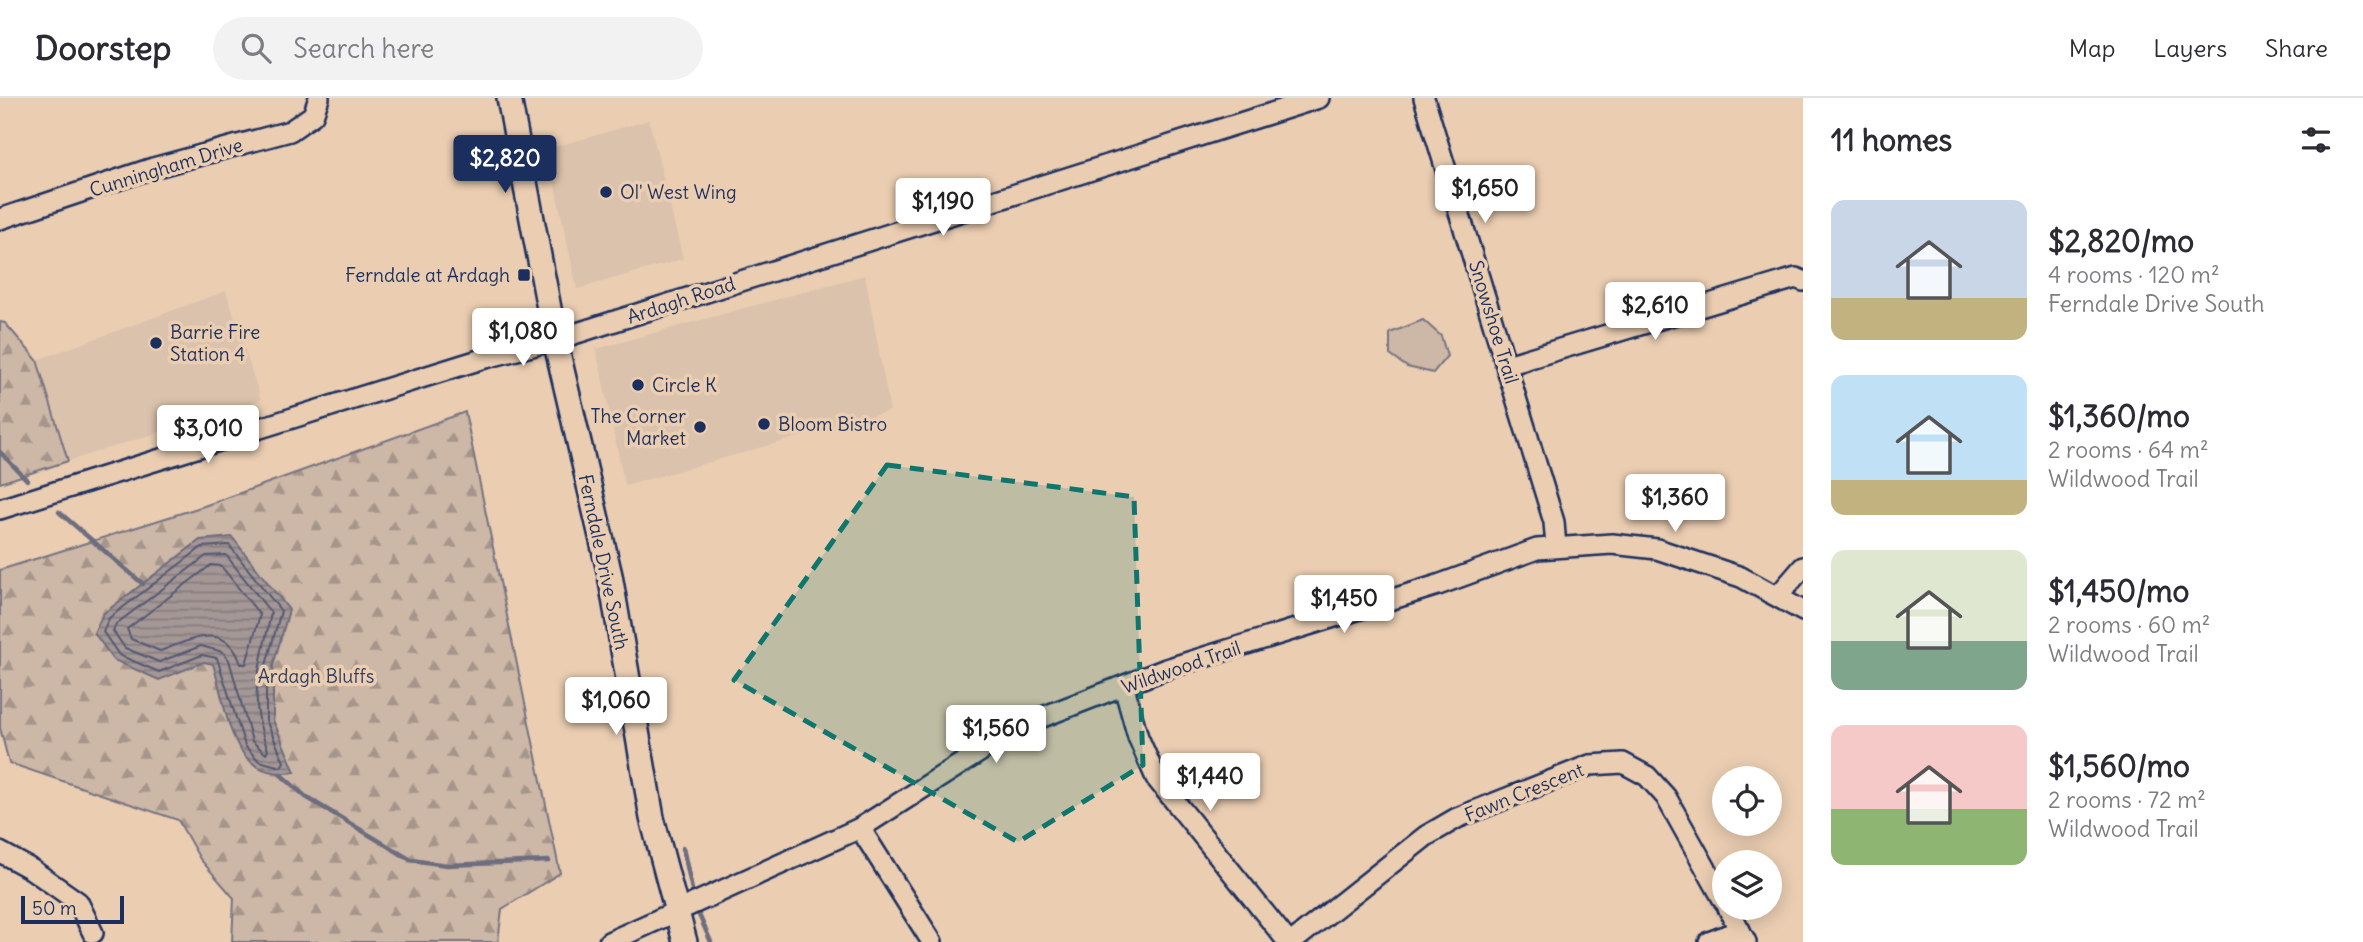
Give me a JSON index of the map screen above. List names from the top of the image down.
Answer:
{
  "streets": {
    "main road": ["Ferndale Drive South"],
    "street": [
      "Cunningham Drive",
      "Ardagh Road",
      "Snowshoe Trail",
      "Wildwood Trail",
      "Fawn Crescent"
    ]
  },
  "crossings": [
    ["Ardagh Road", "Ferndale Drive South"],
    ["Snowshoe Trail", "Wildwood Trail"],
    ["Ferndale Drive South", "Wildwood Trail"]
  ],
  "parks": ["Ardagh Bluffs"],
  "places": {
    "other": [
      "Ol' West Wing",
      "Barrie Fire Station 4",
      "Circle K",
      "Bloom Bistro",
      "The Corner Market"
    ],
    "transit": ["Ferndale at Ardagh"]
  },
  "scale_bar": "50 m",
  "page": {
    "header": "Doorstep",
    "search": "Search here",
    "nav": ["Map", "Layers", "Share"],
    "heading": "11 homes",
    "price": [
      "$2,820",
      "$1,650",
      "$1,190",
      "$2,610",
      "$1,080",
      "$3,010",
      "$1,360",
      "$1,450",
      "$1,060",
      "$1,560",
      "$1,440"
    ],
    "list": [
      {
        "name": "$2,820/mo",
        "note": "4 rooms · 120 m² · Ferndale Drive South"
      },
      {
        "name": "$1,360/mo",
        "note": "2 rooms · 64 m² · Wildwood Trail"
      },
      {
        "name": "$1,450/mo",
        "note": "2 rooms · 60 m² · Wildwood Trail"
      },
      {
        "name": "$1,560/mo",
        "note": "2 rooms · 72 m² · Wildwood Trail"
      }
    ],
    "scale": "50 m"
  }
}
